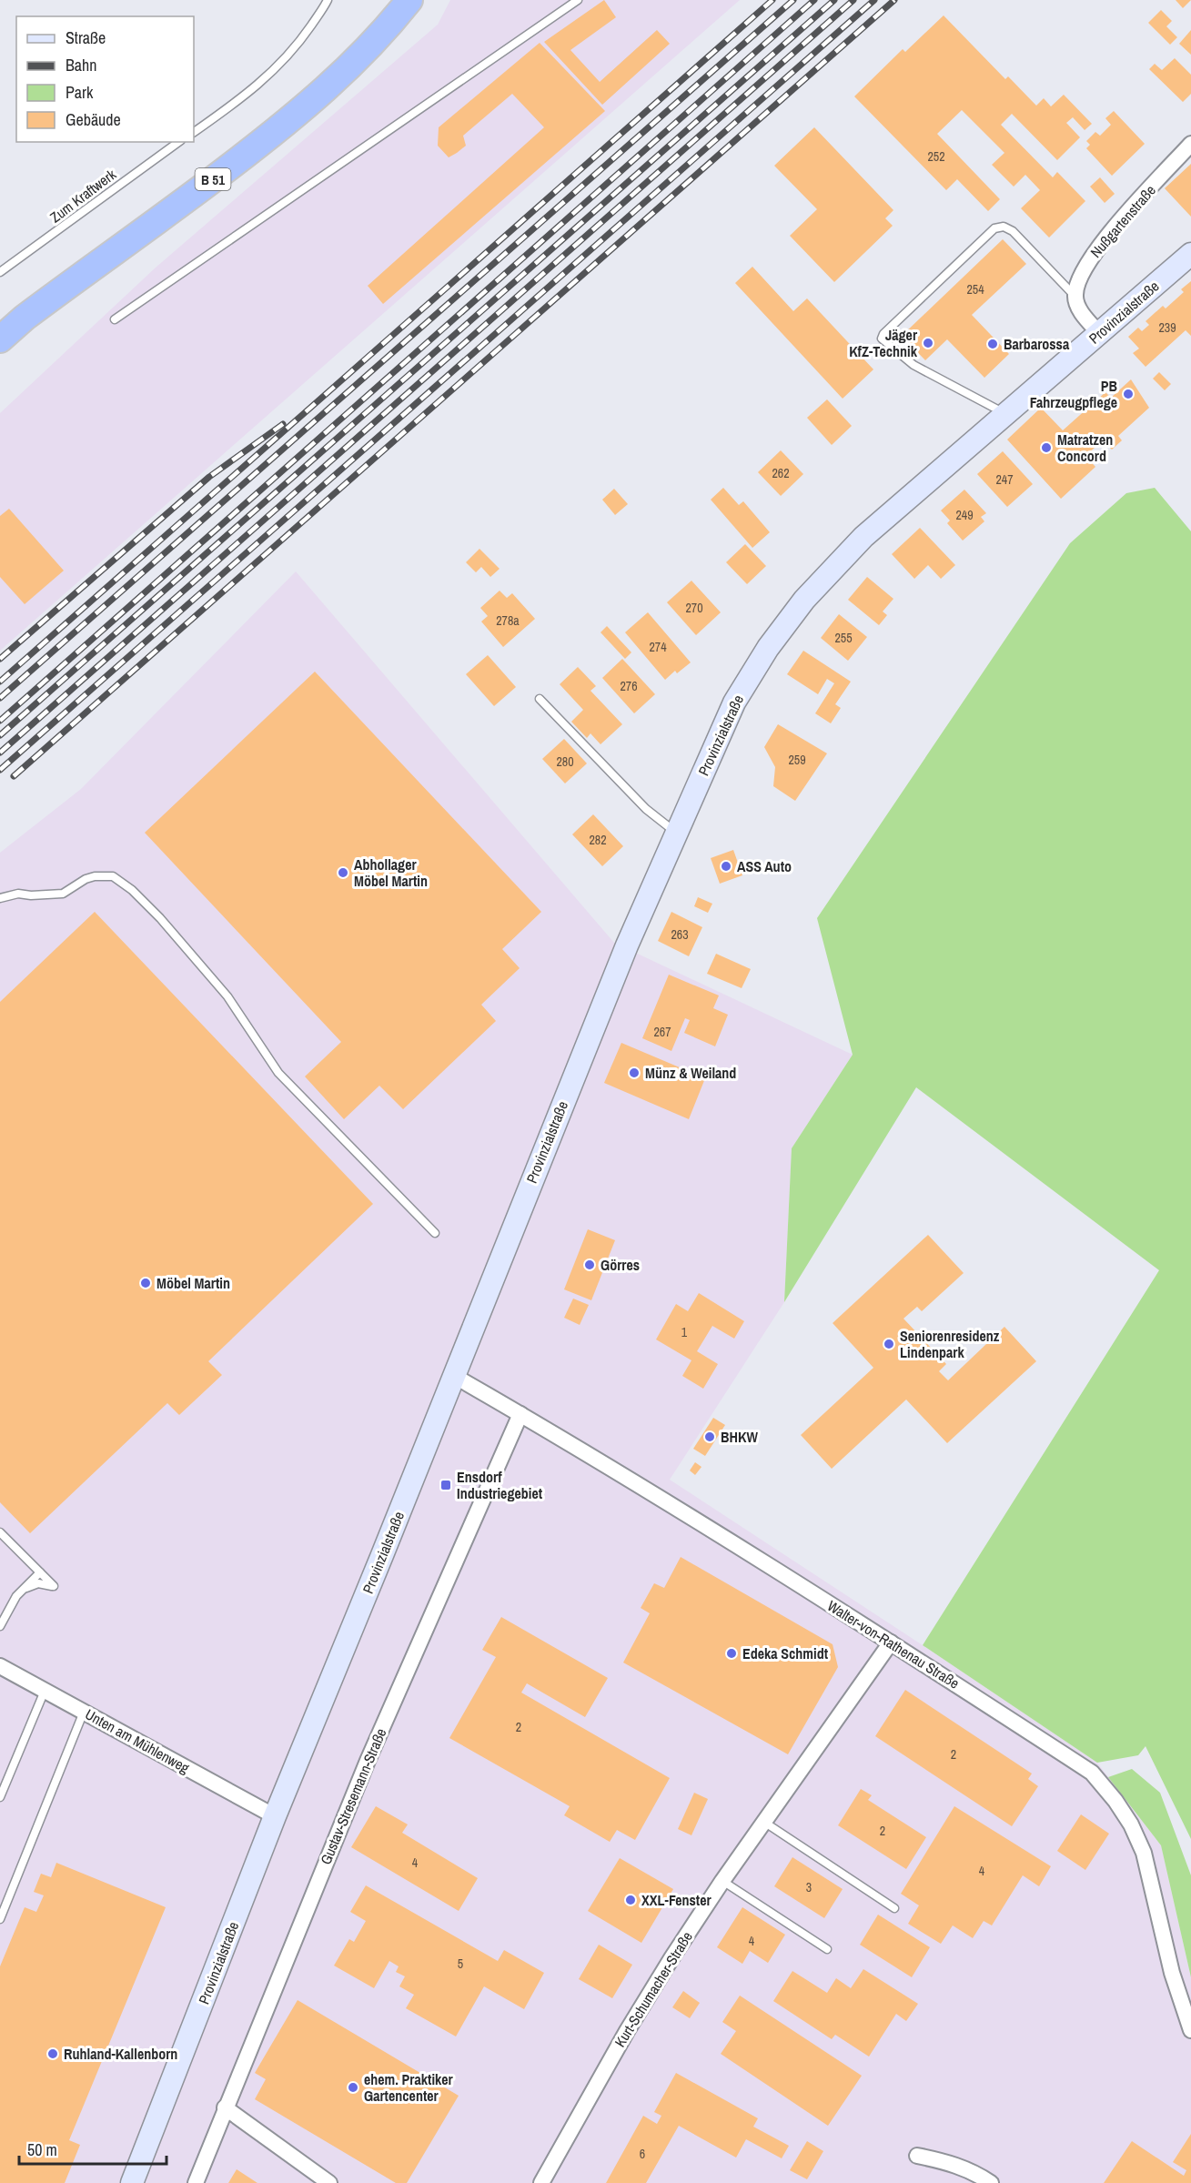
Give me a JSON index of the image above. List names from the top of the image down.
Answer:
{
  "streets": {
    "highway": ["B 51"],
    "main road": ["Provinzialstraße"],
    "street": [
      "Nußgartenstraße",
      "Walter-von-Rathenau Straße",
      "Unten am Mühlenweg",
      "Gustav-Stresemann-Straße",
      "Kurt-Schumacher-Straße"
    ],
    "lane": ["Zum Kraftwerk"]
  },
  "crossings": [
    ["Provinzialstraße", "Walter-von-Rathenau Straße"],
    ["Provinzialstraße", "Unten am Mühlenweg"],
    ["Walter-von-Rathenau Straße", "Gustav-Stresemann-Straße"],
    ["Walter-von-Rathenau Straße", "Kurt-Schumacher-Straße"]
  ],
  "places": {
    "other": [
      "Jäger KfZ-Technik",
      "Barbarossa",
      "PB Fahrzeugpflege",
      "Matratzen Concord",
      "ASS Auto",
      "Abhollager Möbel Martin",
      "Münz & Weiland",
      "Görres",
      "Möbel Martin",
      "Seniorenresidenz Lindenpark",
      "BHKW",
      "Edeka Schmidt",
      "XXL-Fenster",
      "Ruhland-Kallenborn",
      "ehem. Praktiker Gartencenter"
    ],
    "transit": ["Ensdorf Industriegebiet"]
  },
  "house_numbers": [
    "252",
    "254",
    "239",
    "262",
    "247",
    "249",
    "270",
    "278a",
    "255",
    "274",
    "276",
    "259",
    "280",
    "282",
    "263",
    "267",
    "1",
    "2",
    "2",
    "2",
    "4",
    "4",
    "3",
    "4",
    "5",
    "6"
  ],
  "legend": [
    "Straße",
    "Bahn",
    "Park",
    "Gebäude"
  ],
  "scale_bar": "50 m"
}
